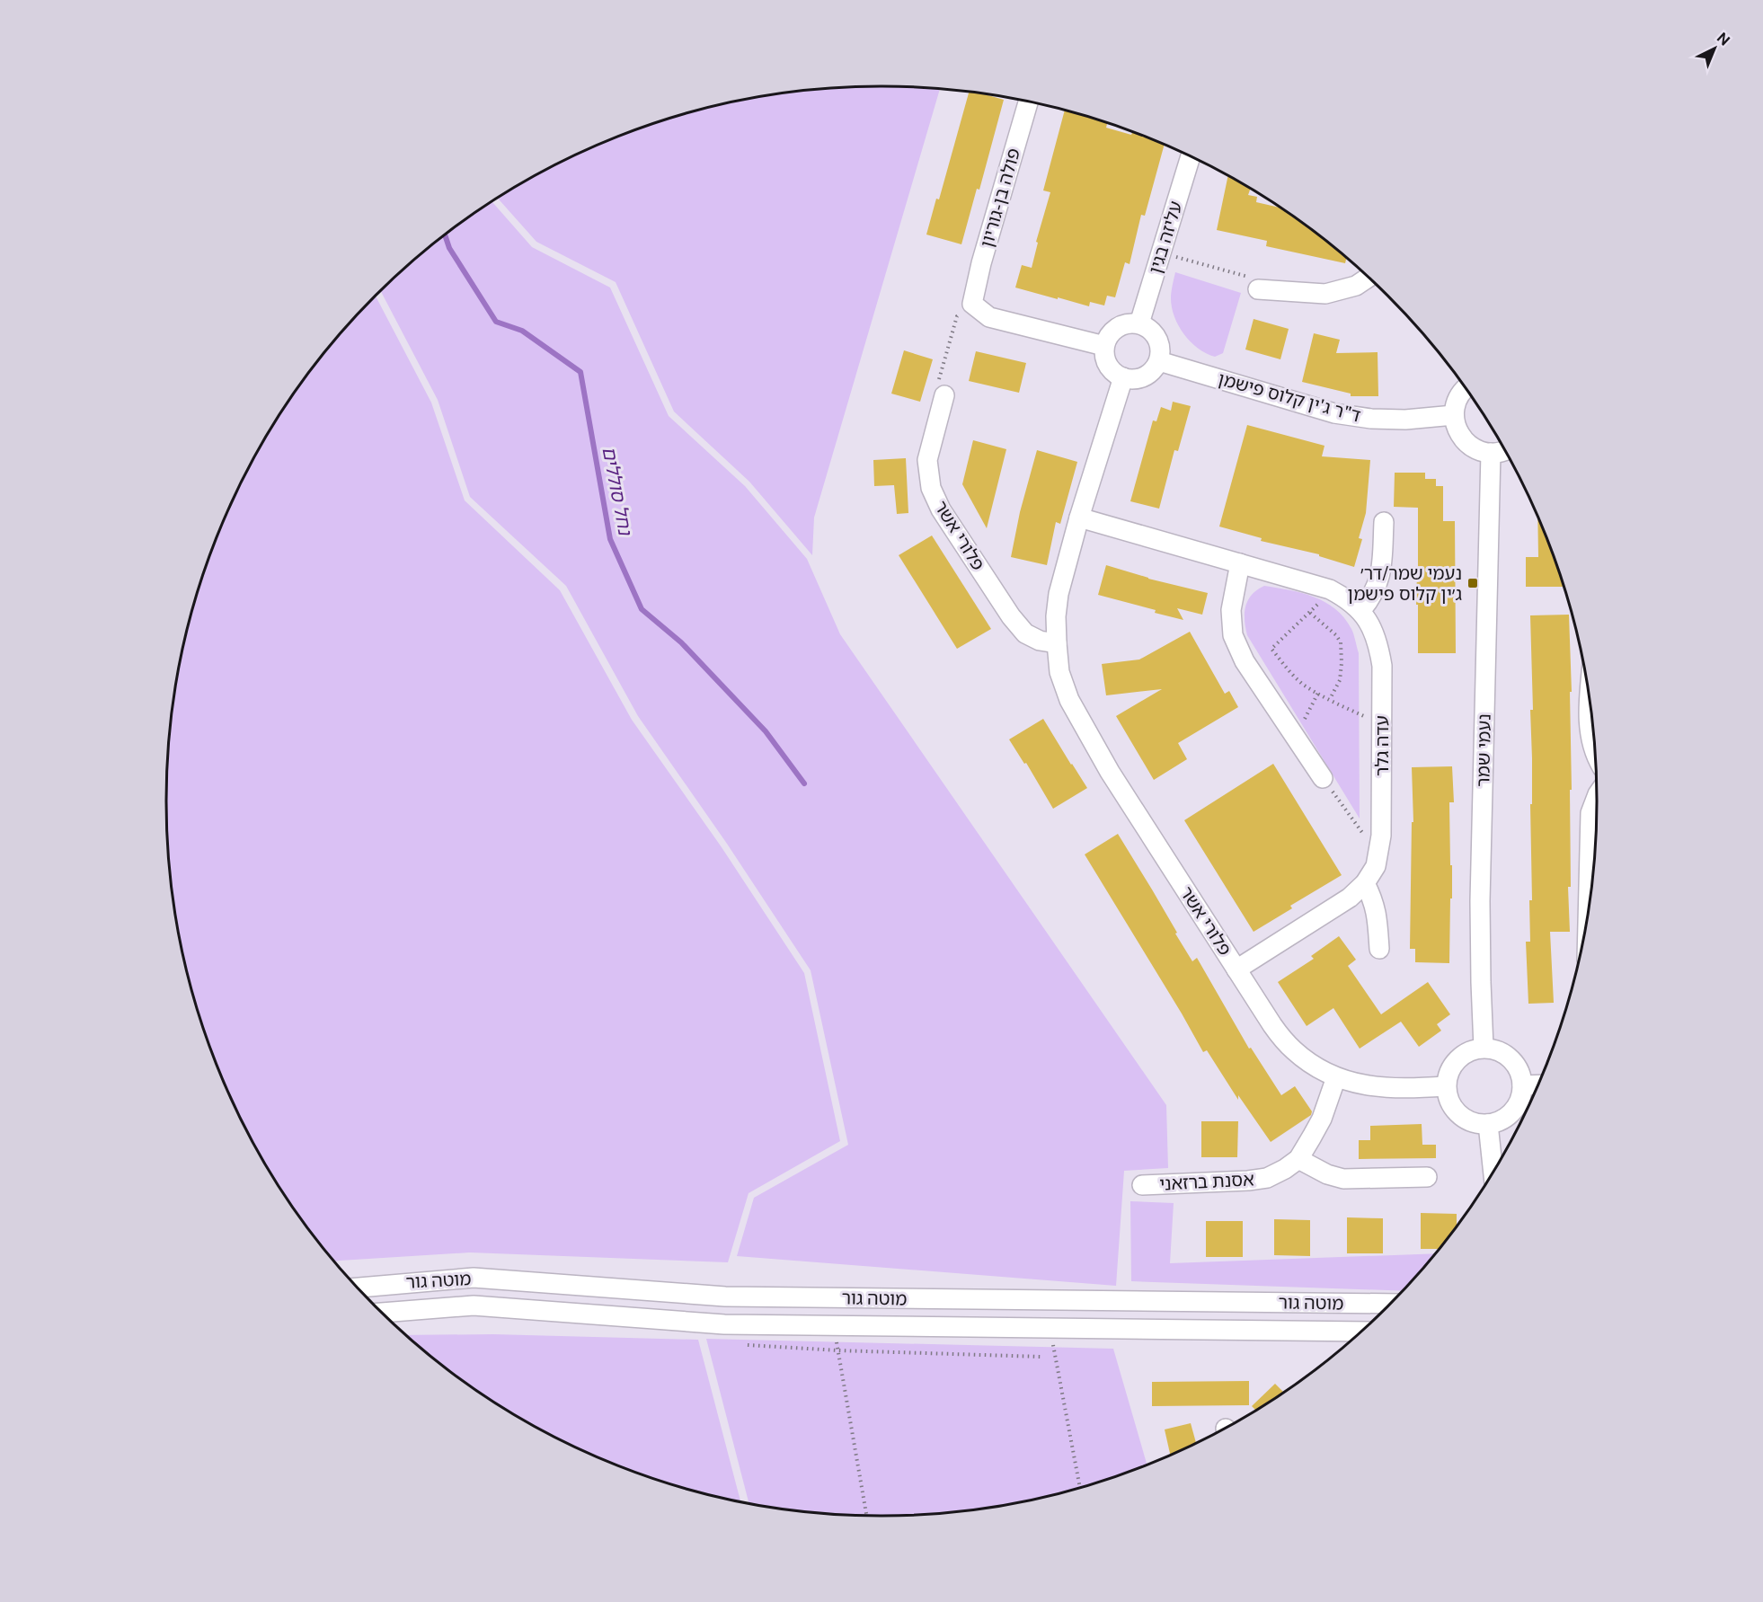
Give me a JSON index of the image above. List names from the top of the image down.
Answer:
{
  "streets": {
    "street": [
      "פולה בן-גוריון",
      "עליזה בגין",
      "ד\"ר ג'ין קלוס פישמן",
      "פלורי אשר",
      "עדה גלר",
      "נעמי שמר",
      "אסנת ברזאני",
      "מוטה גור"
    ]
  },
  "crossings": [
    ["עליזה בגין", "ד\"ר ג'ין קלוס פישמן"],
    ["עליזה בגין", "פלורי אשר"],
    ["ד\"ר ג'ין קלוס פישמן", "פלורי אשר"],
    ["פלורי אשר", "עדה גלר"],
    ["פלורי אשר", "נעמי שמר"],
    ["פלורי אשר", "אסנת ברזאני"]
  ],
  "water": ["נחל סוללים"],
  "places": {
    "transit": ["נעמי שמר/דר׳ ג׳ין קלוס פישמן"]
  },
  "north": "top right"
}
